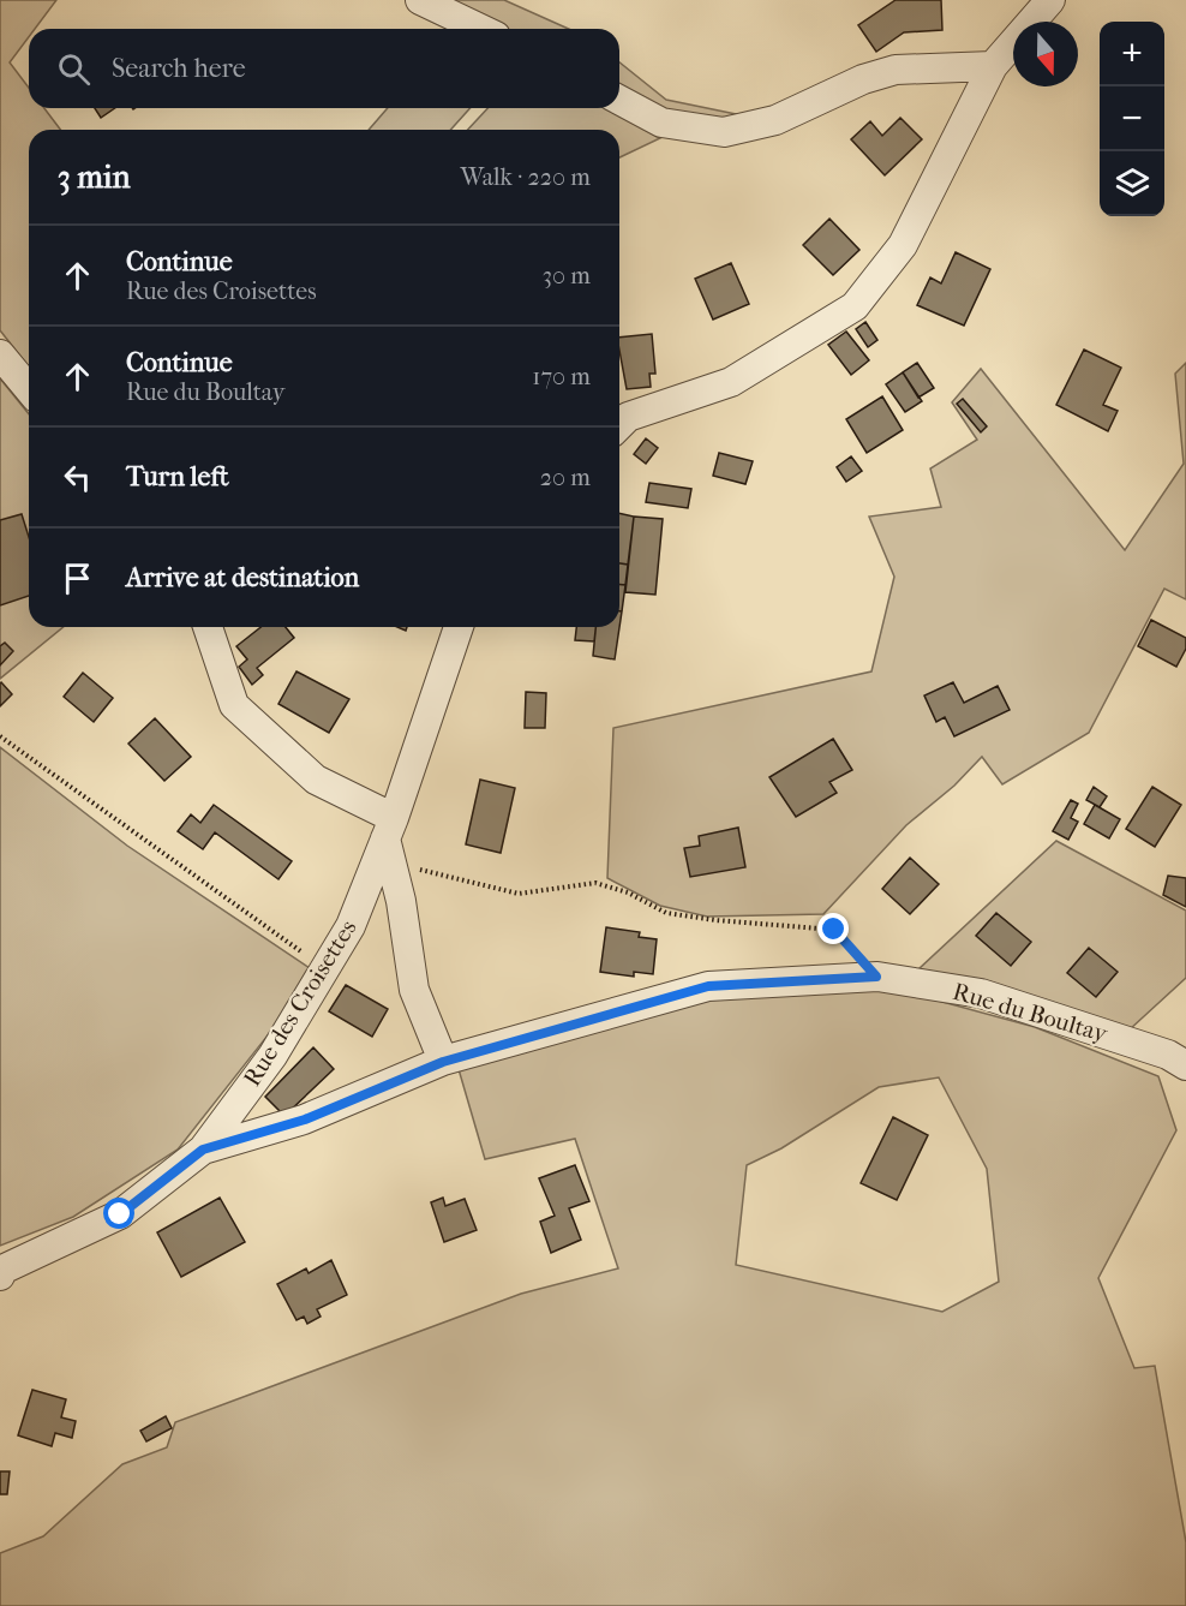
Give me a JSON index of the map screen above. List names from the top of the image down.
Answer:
{
  "streets": {
    "street": ["Rue des Croisettes", "Rue du Boultay"]
  },
  "crossings": [
    ["Rue des Croisettes", "Rue du Boultay"]
  ],
  "north": "bottom",
  "page": {
    "map_buttons": ["+", "−"],
    "search": "Search here",
    "heading": ["3 min", "Walk · 220 m"],
    "list": [
      ["Continue", "Rue des Croisettes", "30 m"],
      ["Continue", "Rue du Boultay", "170 m"],
      ["Turn left", "20 m"],
      "Arrive at destination"
    ]
  }
}
